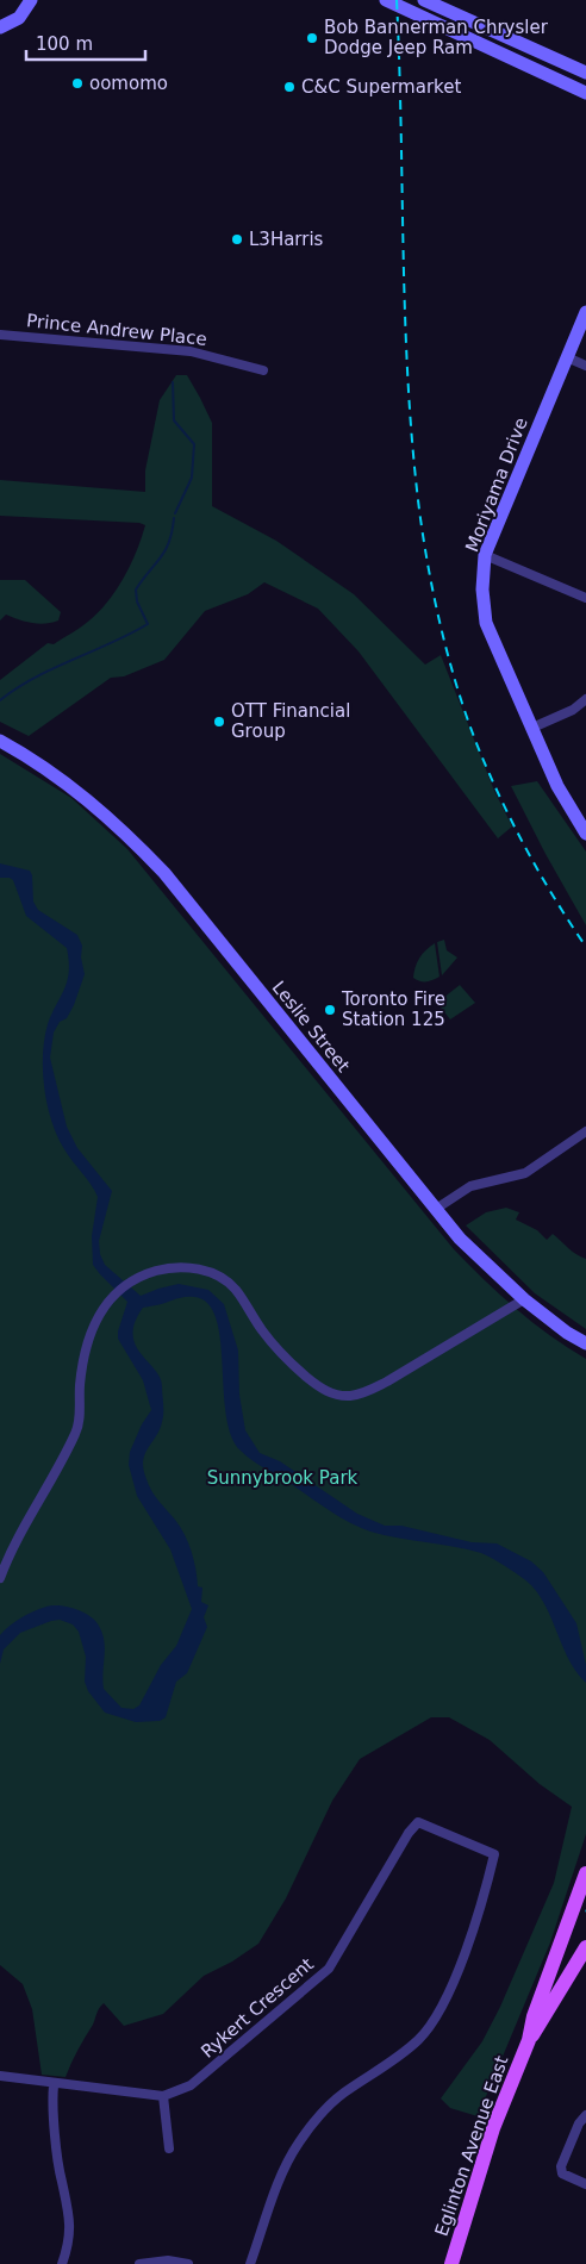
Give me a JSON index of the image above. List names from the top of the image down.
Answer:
{
  "streets": {
    "main road": ["Moriyama Drive", "Leslie Street", "Eglinton Avenue East"],
    "street": ["Prince Andrew Place", "Rykert Crescent"]
  },
  "parks": ["Sunnybrook Park"],
  "places": [
    "Bob Bannerman Chrysler Dodge Jeep Ram",
    "oomomo",
    "C&C Supermarket",
    "L3Harris",
    "OTT Financial Group",
    "Toronto Fire Station 125"
  ],
  "scale_bar": "100 m"
}
